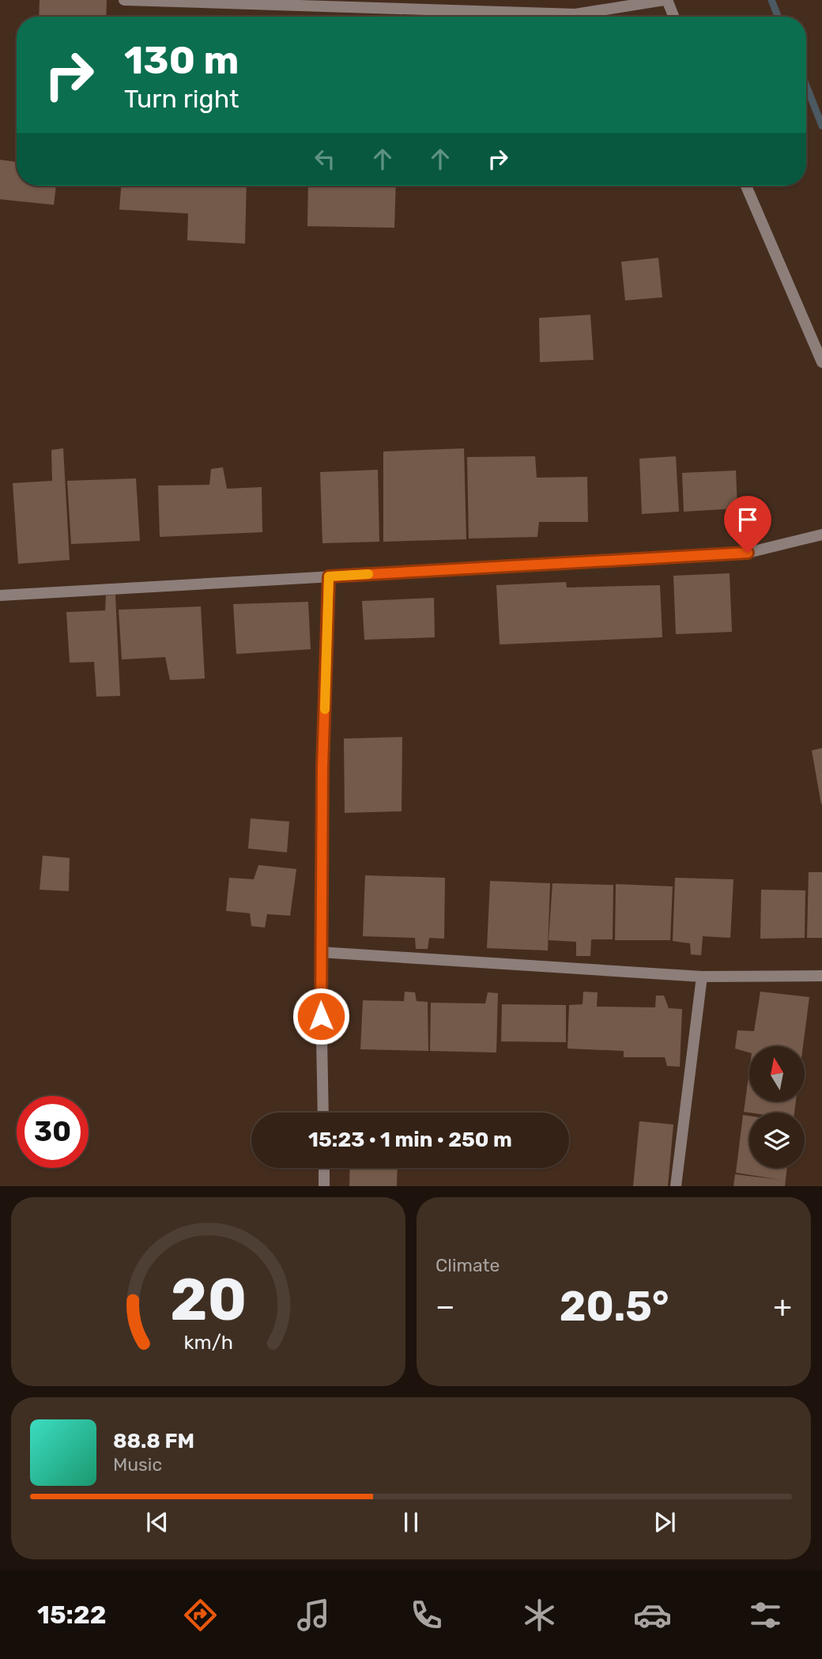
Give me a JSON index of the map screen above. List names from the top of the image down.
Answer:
{
  "north": "top",
  "page": {
    "turn": ["130 m", "Turn right"],
    "limit": "30",
    "trip": "15:23 · 1 min · 250 m",
    "tile": "Climate",
    "heat": ["−", "20.5°", "+"],
    "song": ["88.8 FM", "Music"],
    "tabs": "15:22",
    "gauge": ["20", "km/h"]
  }
}
